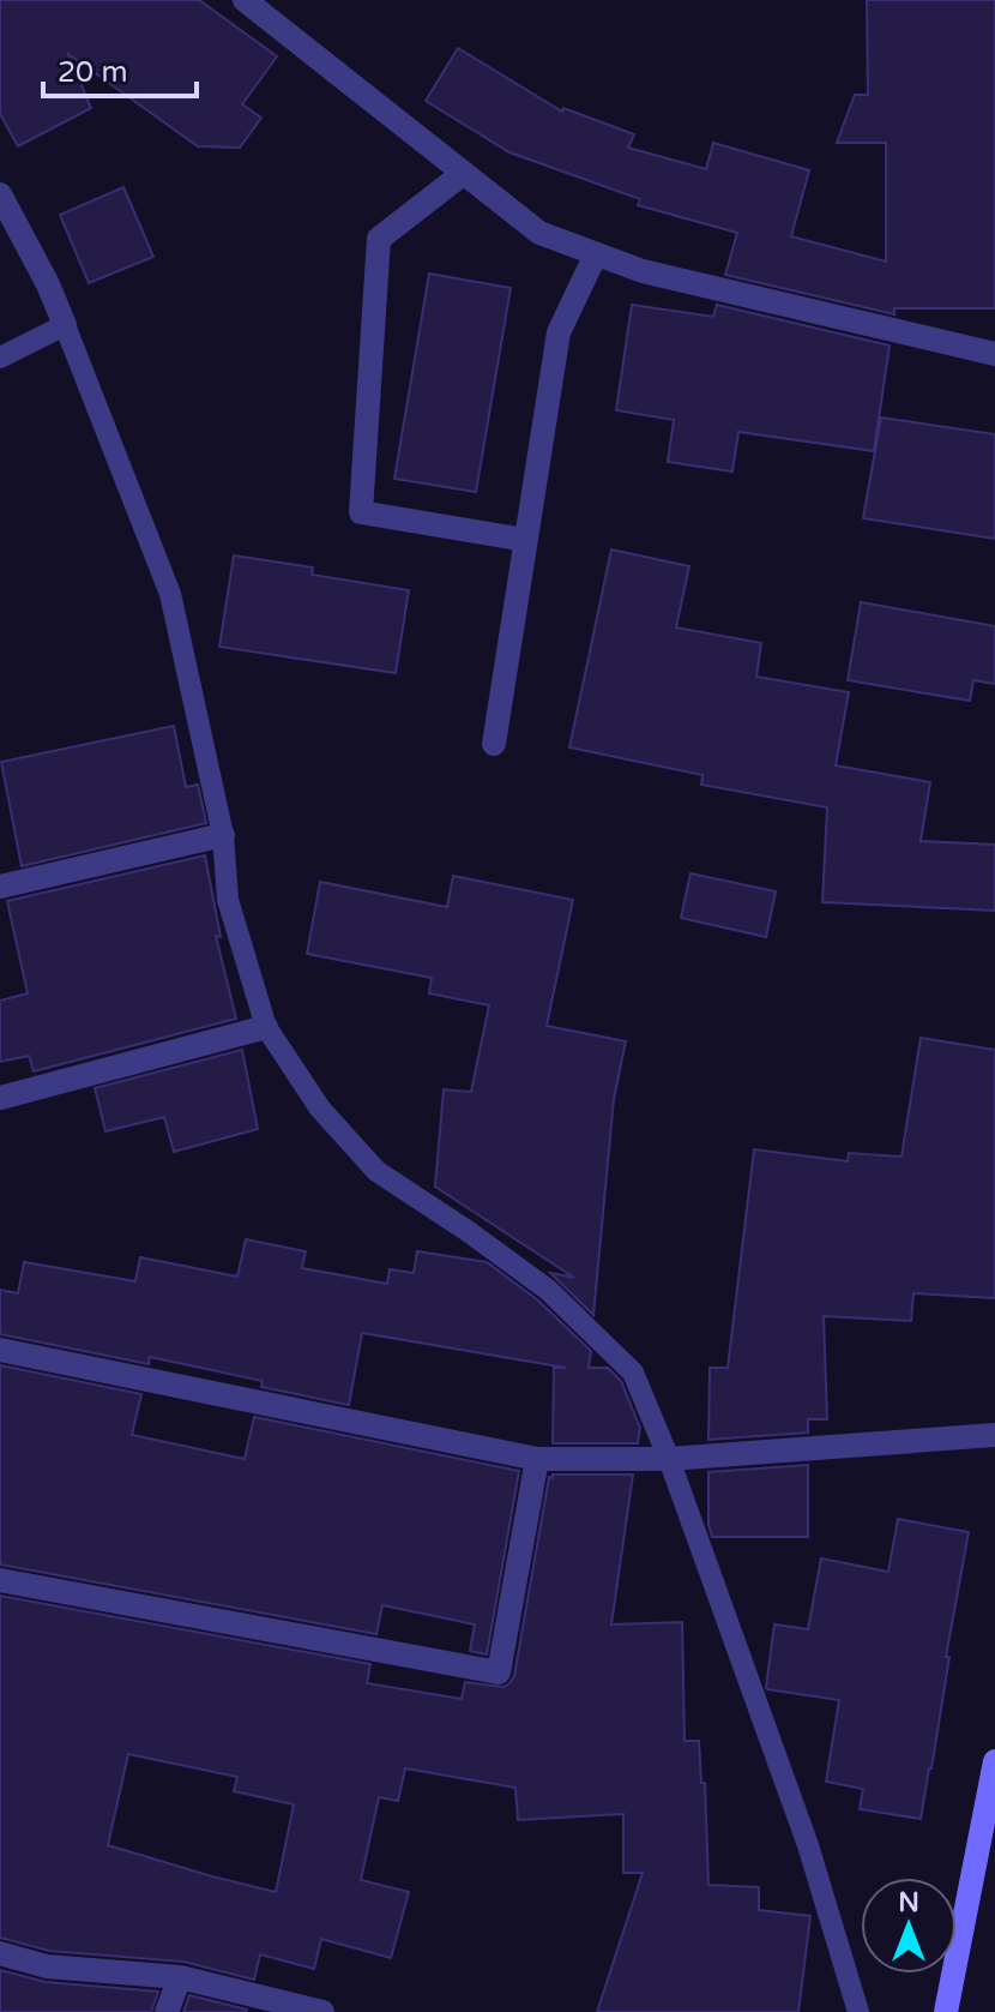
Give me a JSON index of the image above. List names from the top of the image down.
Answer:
{
  "scale_bar": "20 m",
  "north": "top"
}
